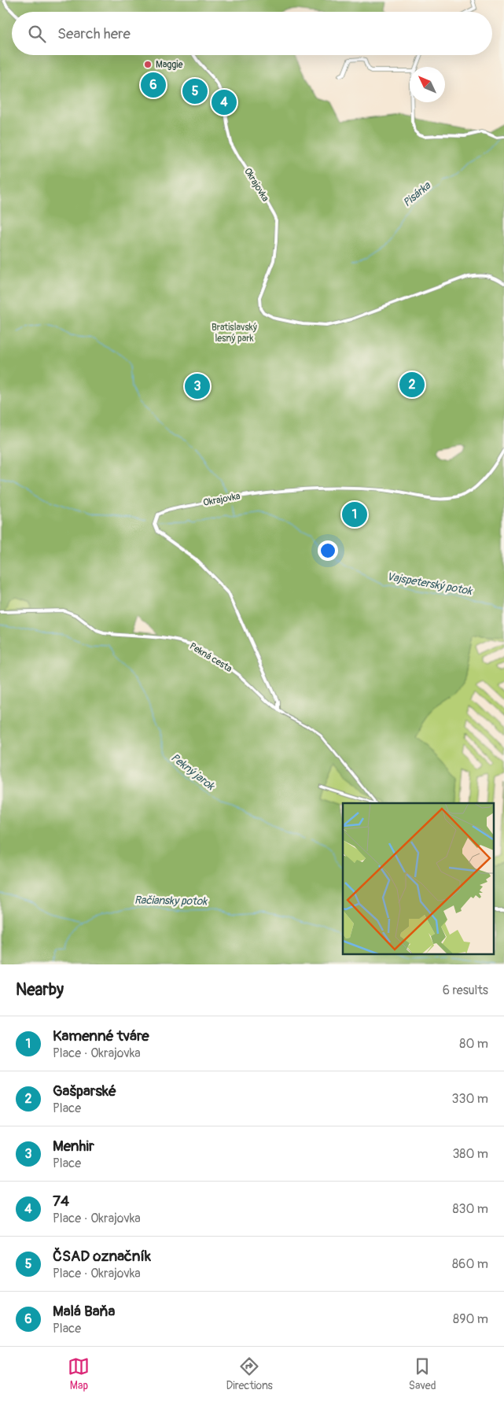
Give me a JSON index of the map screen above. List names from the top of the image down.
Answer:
{
  "streets": {
    "street": ["Okrajovka", "Pekná cesta"]
  },
  "crossings": [
    ["Okrajovka", "Pekná cesta"]
  ],
  "water": [
    "Pisárka",
    "Vajspeterský potok",
    "Pekný jarok",
    "Račiansky potok"
  ],
  "parks": ["Bratislavský lesný park"],
  "places": ["Maggie"],
  "north": "top left",
  "page": {
    "search": "Search here",
    "pins": [
      "6",
      "5",
      "4",
      "2",
      "3",
      "1"
    ],
    "heading": ["Nearby", "6 results"],
    "list": [
      {
        "mark": "1",
        "name": "Kamenné tváre",
        "note": "Place · Okrajovka",
        "value": "80 m"
      },
      {
        "mark": "2",
        "name": "Gašparské",
        "note": "Place",
        "value": "330 m"
      },
      {
        "mark": "3",
        "name": "Menhir",
        "note": "Place",
        "value": "380 m"
      },
      {
        "mark": "4",
        "name": "74",
        "note": "Place · Okrajovka",
        "value": "830 m"
      },
      {
        "mark": "5",
        "name": "ČSAD označník",
        "note": "Place · Okrajovka",
        "value": "860 m"
      },
      {
        "mark": "6",
        "name": "Malá Baňa",
        "note": "Place",
        "value": "890 m"
      }
    ],
    "nav": ["Map", "Directions", "Saved"]
  }
}
